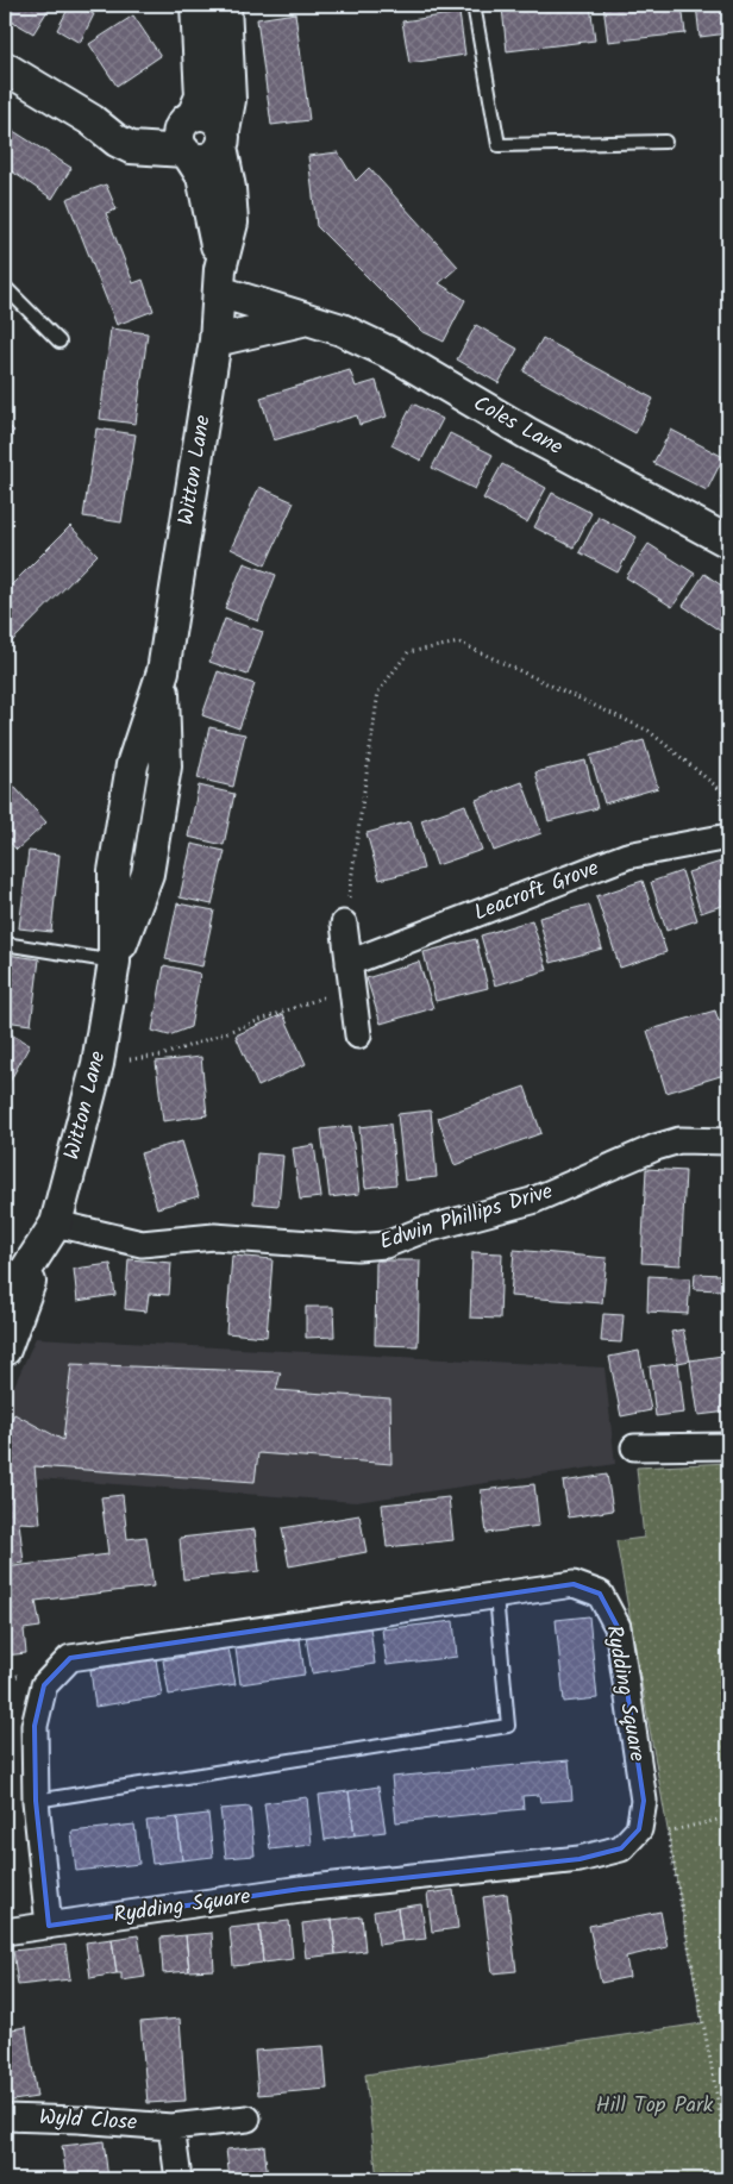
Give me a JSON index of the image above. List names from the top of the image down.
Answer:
{
  "streets": {
    "street": [
      "Coles Lane",
      "Witton Lane",
      "Leacroft Grove",
      "Edwin Phillips Drive",
      "Rydding Square",
      "Wyld Close"
    ]
  },
  "crossings": [
    ["Coles Lane", "Witton Lane"],
    ["Witton Lane", "Edwin Phillips Drive"]
  ],
  "parks": ["Hill Top Park"]
}
